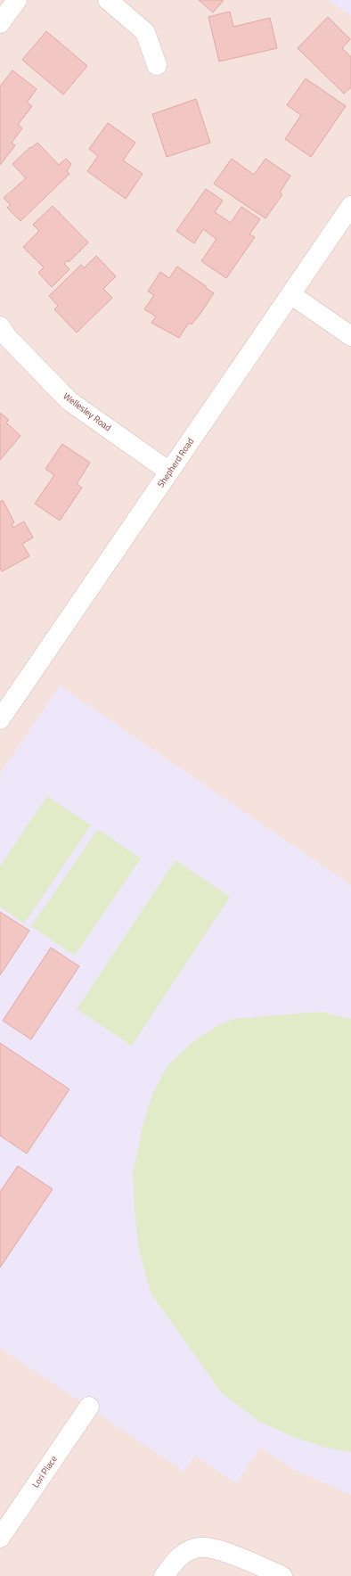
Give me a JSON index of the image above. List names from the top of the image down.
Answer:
{
  "streets": {
    "street": ["Wellesley Road", "Shepherd Road", "Lori Place"]
  },
  "crossings": [
    ["Wellesley Road", "Shepherd Road"]
  ]
}
